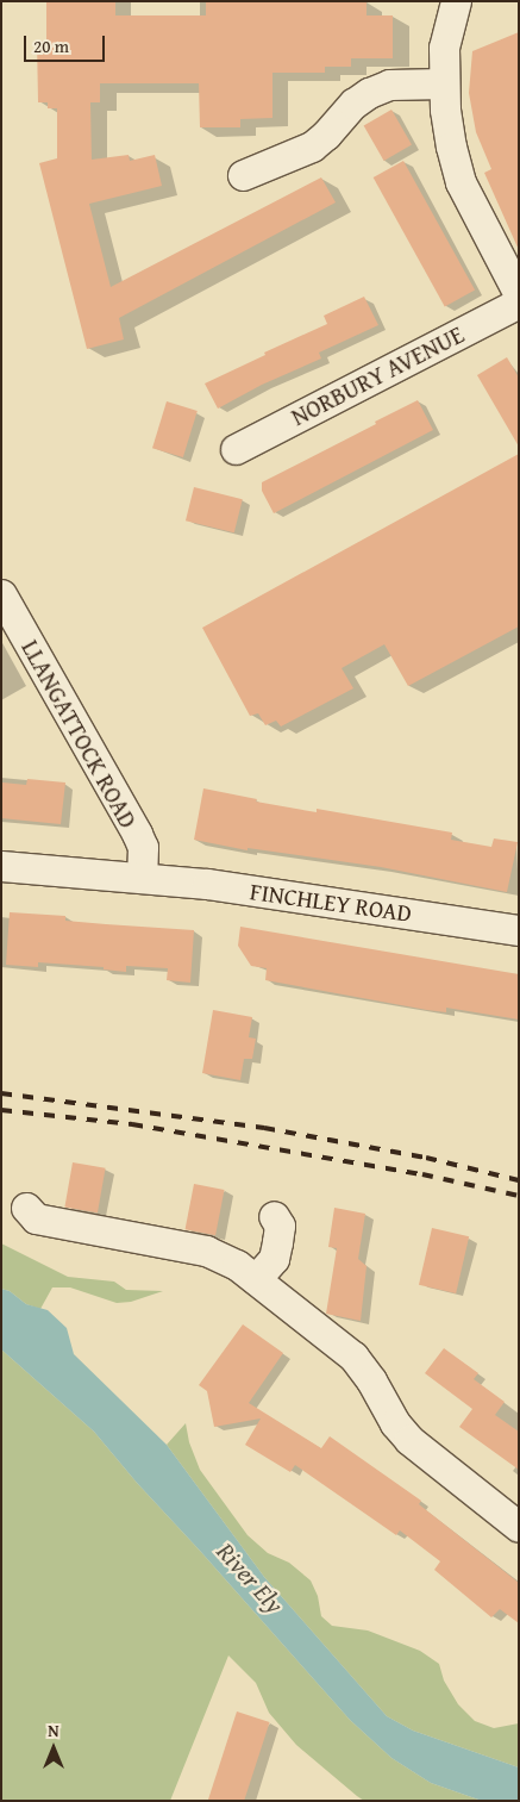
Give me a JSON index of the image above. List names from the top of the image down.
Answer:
{
  "streets": {
    "street": ["NORBURY AVENUE", "LLANGATTOCK ROAD", "FINCHLEY ROAD"]
  },
  "crossings": [
    ["LLANGATTOCK ROAD", "FINCHLEY ROAD"]
  ],
  "water": ["River Ely"],
  "scale_bar": "20 m",
  "north": "top"
}
